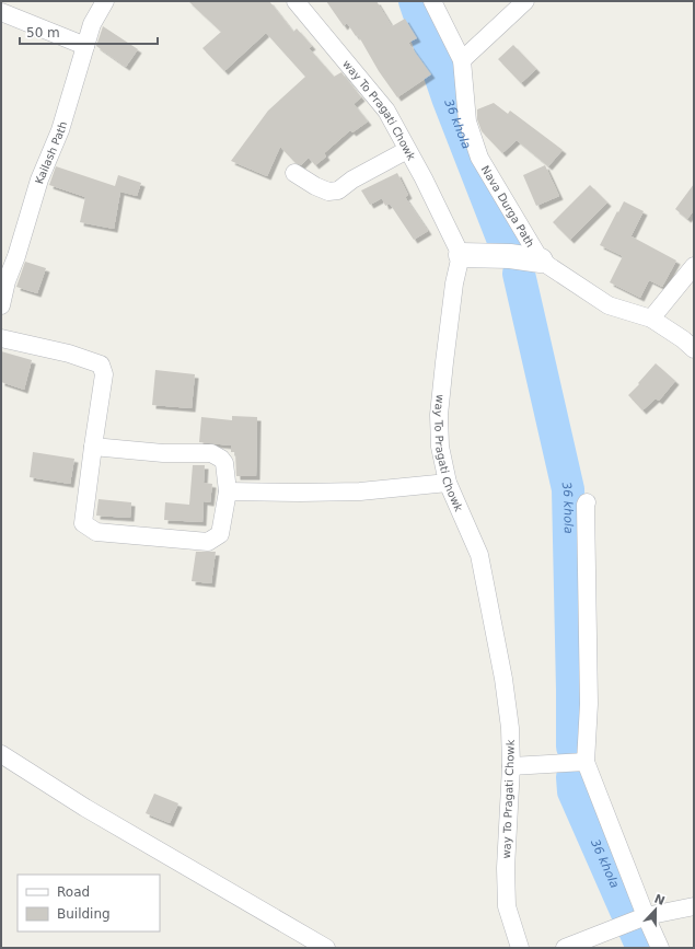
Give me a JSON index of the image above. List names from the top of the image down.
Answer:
{
  "streets": {
    "street": ["way To Pragati Chowk", "Kailash Path", "Nava Durga Path"]
  },
  "water": ["36 khola"],
  "legend": ["Road", "Building"],
  "scale_bar": "50 m",
  "north": "top"
}
